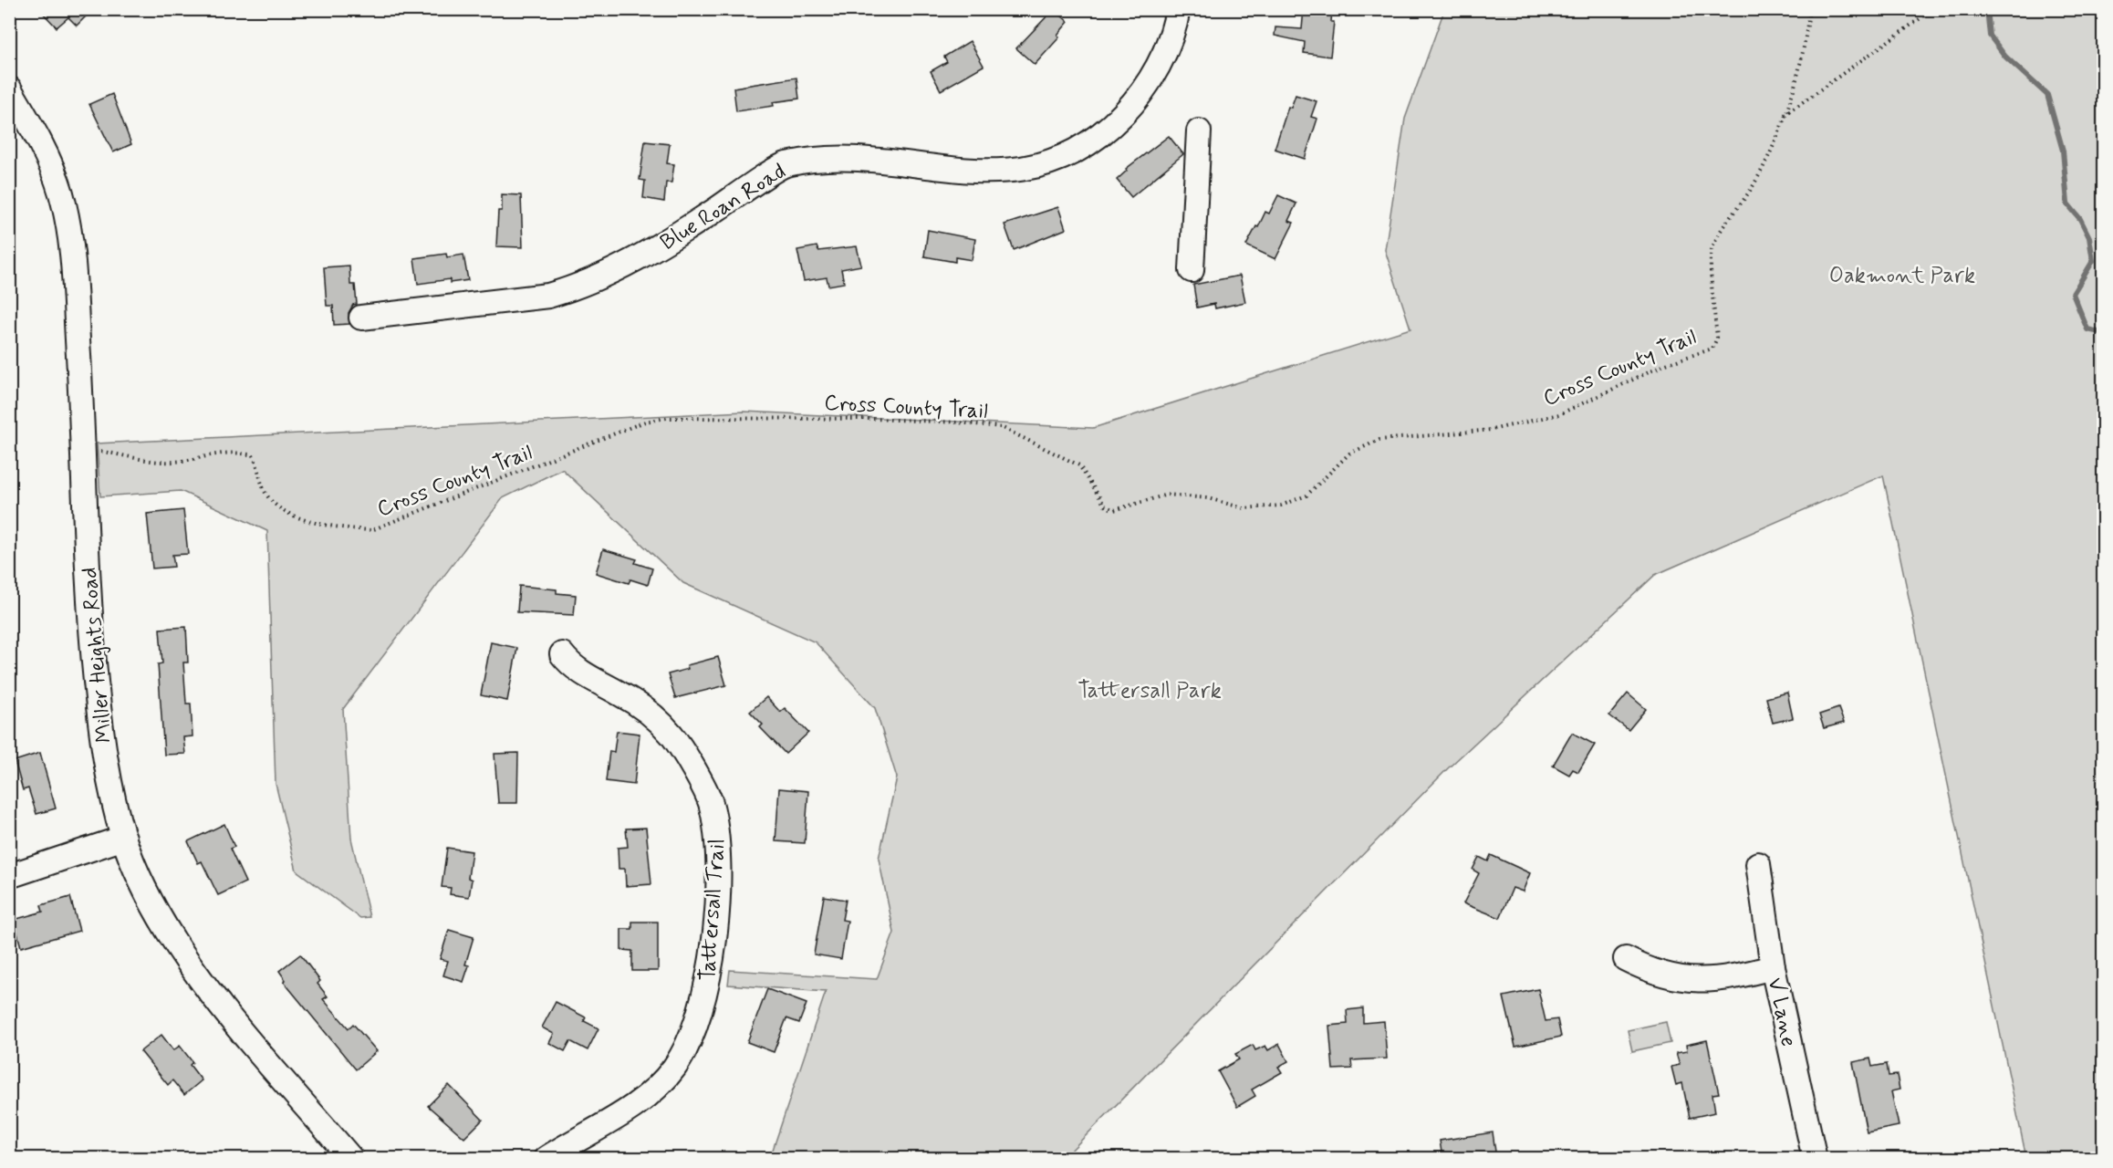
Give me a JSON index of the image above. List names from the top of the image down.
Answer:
{
  "streets": {
    "street": [
      "Blue Roan Road",
      "Miller Heights Road",
      "Tattersall Trail",
      "V Lane"
    ],
    "path": ["Cross County Trail"]
  },
  "crossings": [
    ["Cross County Trail", "Miller Heights Road"]
  ],
  "parks": ["Oakmont Park", "Tattersall Park"]
}
